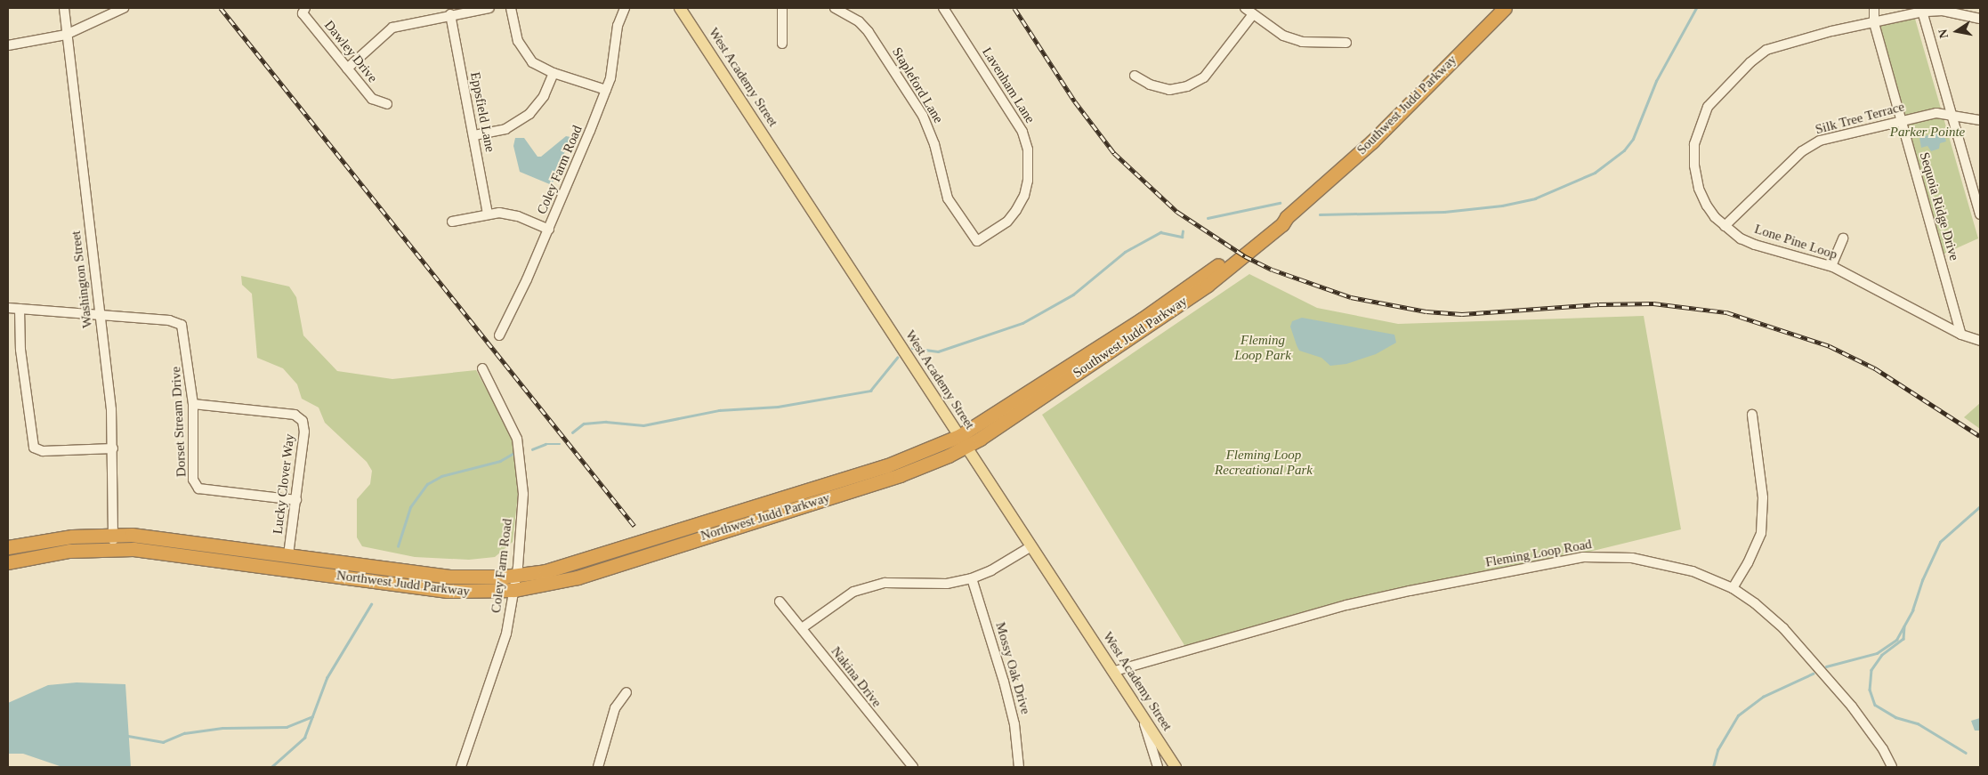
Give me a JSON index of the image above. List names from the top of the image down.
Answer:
{
  "streets": {
    "highway": ["Southwest Judd Parkway", "Northwest Judd Parkway"],
    "main road": ["West Academy Street"],
    "street": [
      "Dawley Drive",
      "Stapleford Lane",
      "Lavenham Lane",
      "Eppsfield Lane",
      "Silk Tree Terrace",
      "Coley Farm Road",
      "Sequoia Ridge Drive",
      "Lone Pine Loop",
      "Washington Street",
      "Dorset Stream Drive",
      "Lucky Clover Way",
      "Fleming Loop Road",
      "Mossy Oak Drive",
      "Nakina Drive"
    ]
  },
  "crossings": [
    ["West Academy Street", "Southwest Judd Parkway"],
    ["West Academy Street", "Northwest Judd Parkway"],
    ["West Academy Street", "Fleming Loop Road"],
    ["Stapleford Lane", "Lavenham Lane"],
    ["Southwest Judd Parkway", "Northwest Judd Parkway"],
    ["Silk Tree Terrace", "Sequoia Ridge Drive"],
    ["Silk Tree Terrace", "Lone Pine Loop"],
    ["Coley Farm Road", "Northwest Judd Parkway"],
    ["Sequoia Ridge Drive", "Lone Pine Loop"],
    ["Washington Street", "Dorset Stream Drive"],
    ["Washington Street", "Northwest Judd Parkway"],
    ["Dorset Stream Drive", "Lucky Clover Way"],
    ["Lucky Clover Way", "Northwest Judd Parkway"]
  ],
  "parks": ["Parker Pointe", "Fleming Loop Park", "Fleming Loop Recreational Park"],
  "north": "left"
}
